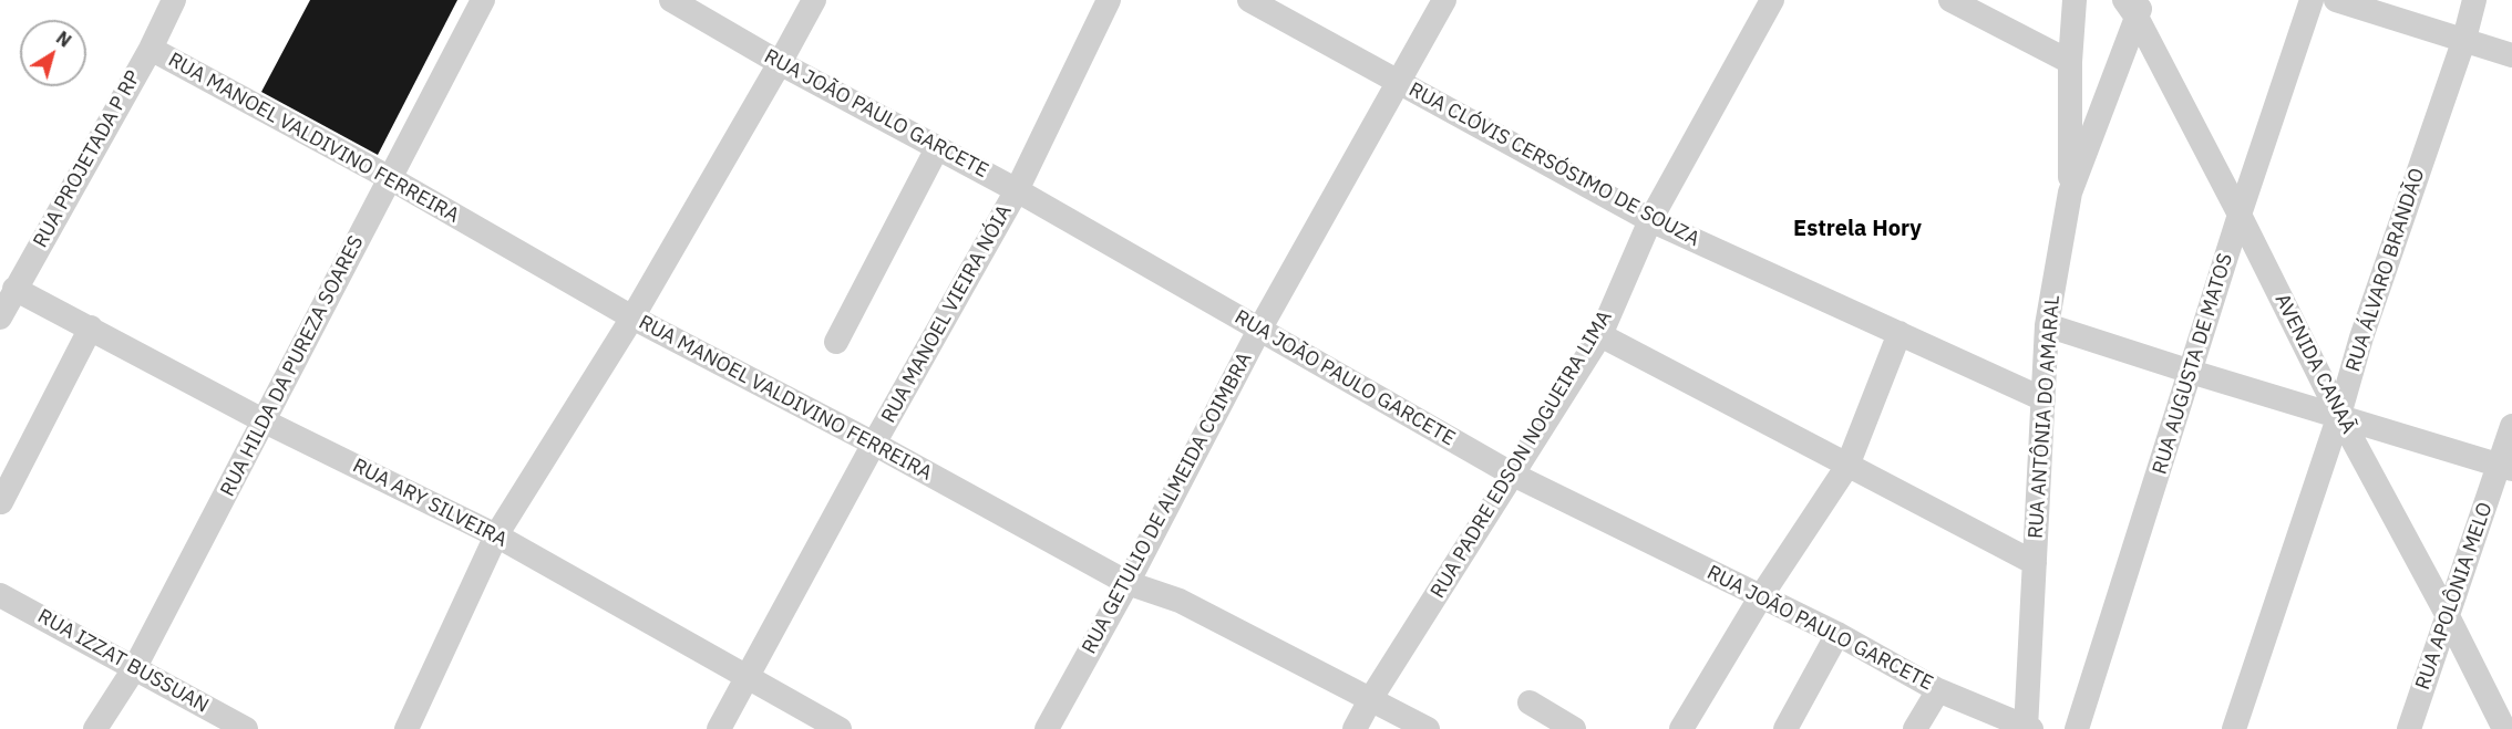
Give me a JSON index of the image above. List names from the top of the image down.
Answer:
{
  "streets": {
    "street": [
      "RUA JOÃO PAULO GARCETE",
      "RUA MANOEL VALDIVINO FERREIRA",
      "RUA PROJETADA P RP",
      "RUA CLÓVIS CERSÓSIMO DE SOUZA",
      "RUA ÁLVARO BRANDÃO",
      "RUA MANOEL VIEIRA NÓIA",
      "RUA AUGUSTA DE MATOS",
      "AVENIDA CANAÃ",
      "RUA HILDA DA PUREZA SOARES",
      "RUA ANTÔNIA DO AMARAL",
      "RUA PADRE EDSON NOGUEIRA LIMA",
      "RUA ARY SILVEIRA",
      "RUA GETULIO DE ALMEIDA COIMBRA",
      "RUA APOLÔNIA MELO",
      "RUA IZZAT BUSSUAN"
    ]
  },
  "crossings": [
    ["RUA JOÃO PAULO GARCETE", "RUA MANOEL VIEIRA NÓIA"],
    ["RUA JOÃO PAULO GARCETE", "RUA ANTÔNIA DO AMARAL"],
    ["RUA JOÃO PAULO GARCETE", "RUA PADRE EDSON NOGUEIRA LIMA"],
    ["RUA JOÃO PAULO GARCETE", "RUA GETULIO DE ALMEIDA COIMBRA"],
    ["RUA MANOEL VALDIVINO FERREIRA", "RUA PROJETADA P RP"],
    ["RUA MANOEL VALDIVINO FERREIRA", "RUA MANOEL VIEIRA NÓIA"],
    ["RUA MANOEL VALDIVINO FERREIRA", "RUA HILDA DA PUREZA SOARES"],
    ["RUA MANOEL VALDIVINO FERREIRA", "RUA PADRE EDSON NOGUEIRA LIMA"],
    ["RUA MANOEL VALDIVINO FERREIRA", "RUA GETULIO DE ALMEIDA COIMBRA"],
    ["RUA PROJETADA P RP", "RUA ARY SILVEIRA"],
    ["RUA CLÓVIS CERSÓSIMO DE SOUZA", "RUA ANTÔNIA DO AMARAL"],
    ["RUA CLÓVIS CERSÓSIMO DE SOUZA", "RUA PADRE EDSON NOGUEIRA LIMA"],
    ["RUA CLÓVIS CERSÓSIMO DE SOUZA", "RUA GETULIO DE ALMEIDA COIMBRA"],
    ["RUA ÁLVARO BRANDÃO", "AVENIDA CANAÃ"],
    ["RUA MANOEL VIEIRA NÓIA", "RUA ARY SILVEIRA"],
    ["RUA AUGUSTA DE MATOS", "AVENIDA CANAÃ"],
    ["AVENIDA CANAÃ", "RUA ANTÔNIA DO AMARAL"],
    ["AVENIDA CANAÃ", "RUA APOLÔNIA MELO"],
    ["RUA HILDA DA PUREZA SOARES", "RUA ARY SILVEIRA"],
    ["RUA HILDA DA PUREZA SOARES", "RUA IZZAT BUSSUAN"]
  ],
  "districts": ["Estrela Hory"],
  "north": "top right"
}
